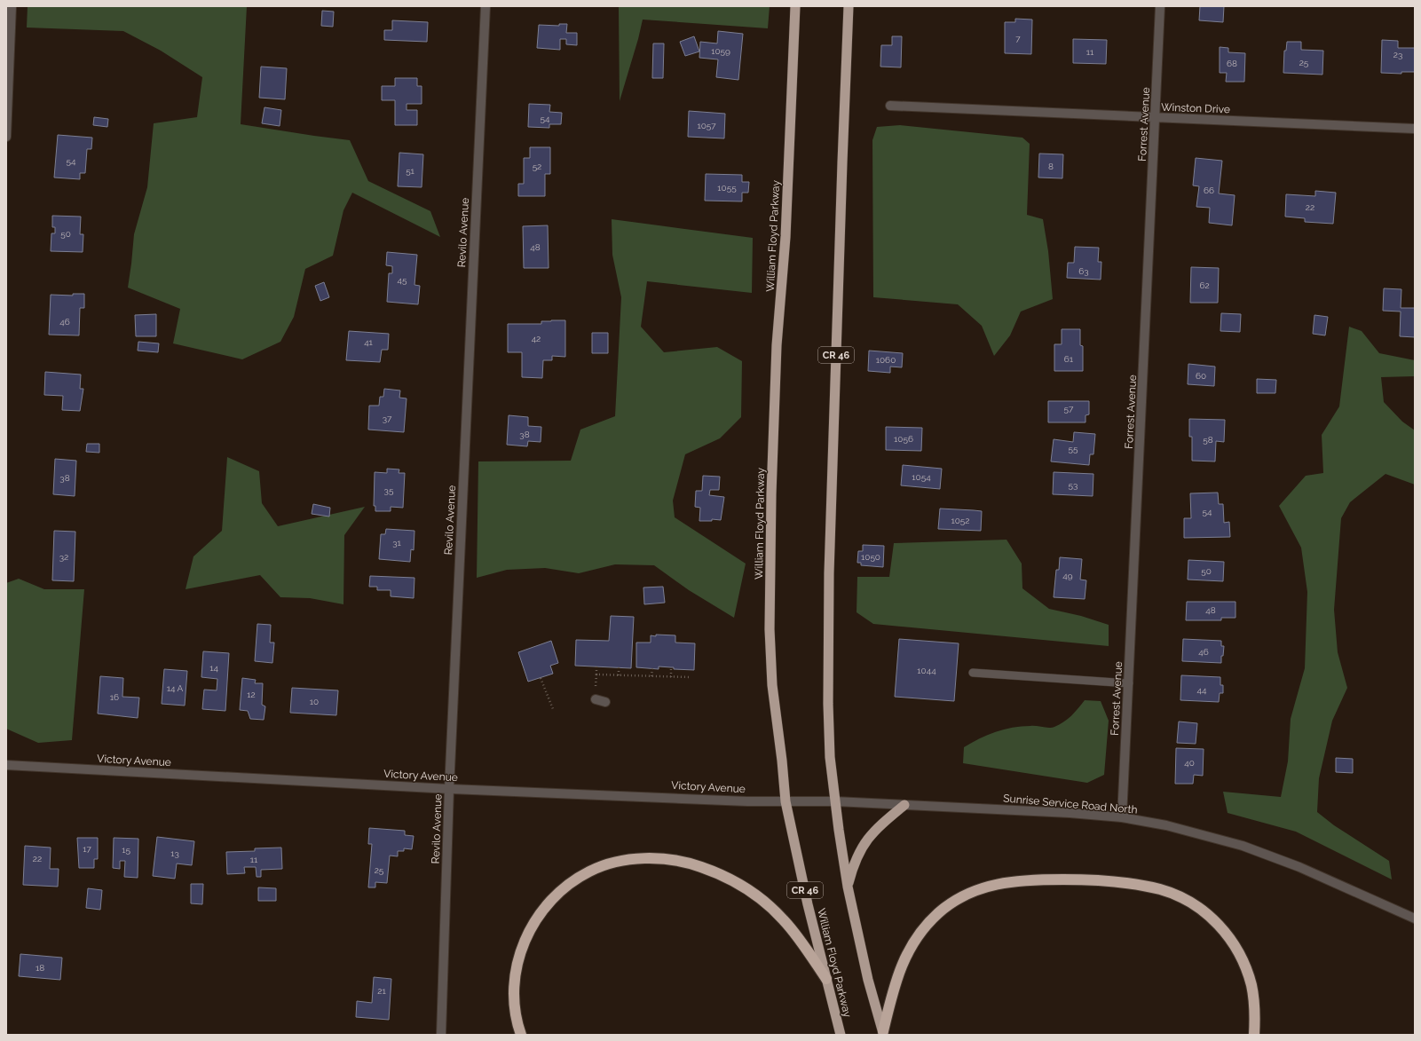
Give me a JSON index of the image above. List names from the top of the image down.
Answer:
{
  "streets": {
    "highway": ["William Floyd Parkway", "CR 46"],
    "street": [
      "Winston Drive",
      "Forrest Avenue",
      "Revilo Avenue",
      "Victory Avenue",
      "Sunrise Service Road North"
    ]
  },
  "crossings": [
    ["Winston Drive", "Forrest Avenue"],
    ["Forrest Avenue", "Sunrise Service Road North"],
    ["Revilo Avenue", "Victory Avenue"],
    ["William Floyd Parkway", "Victory Avenue"],
    ["CR 46", "Victory Avenue"],
    ["CR 46", "Sunrise Service Road North"],
    ["Victory Avenue", "Sunrise Service Road North"]
  ],
  "house_numbers": [
    "7",
    "1059",
    "11",
    "23",
    "25",
    "68",
    "54",
    "1057",
    "54",
    "52",
    "8",
    "51",
    "1055",
    "66",
    "22",
    "50",
    "48",
    "63",
    "45",
    "62",
    "46",
    "42",
    "41",
    "61",
    "1060",
    "60",
    "57",
    "37",
    "38",
    "1056",
    "58",
    "55",
    "1054",
    "38",
    "53",
    "35",
    "54",
    "1052",
    "31",
    "32",
    "1050",
    "50",
    "49",
    "48",
    "46",
    "14",
    "1044",
    "14 A",
    "44",
    "12",
    "16",
    "10",
    "40",
    "17",
    "15",
    "13",
    "22",
    "11",
    "25",
    "18",
    "21"
  ]
}
